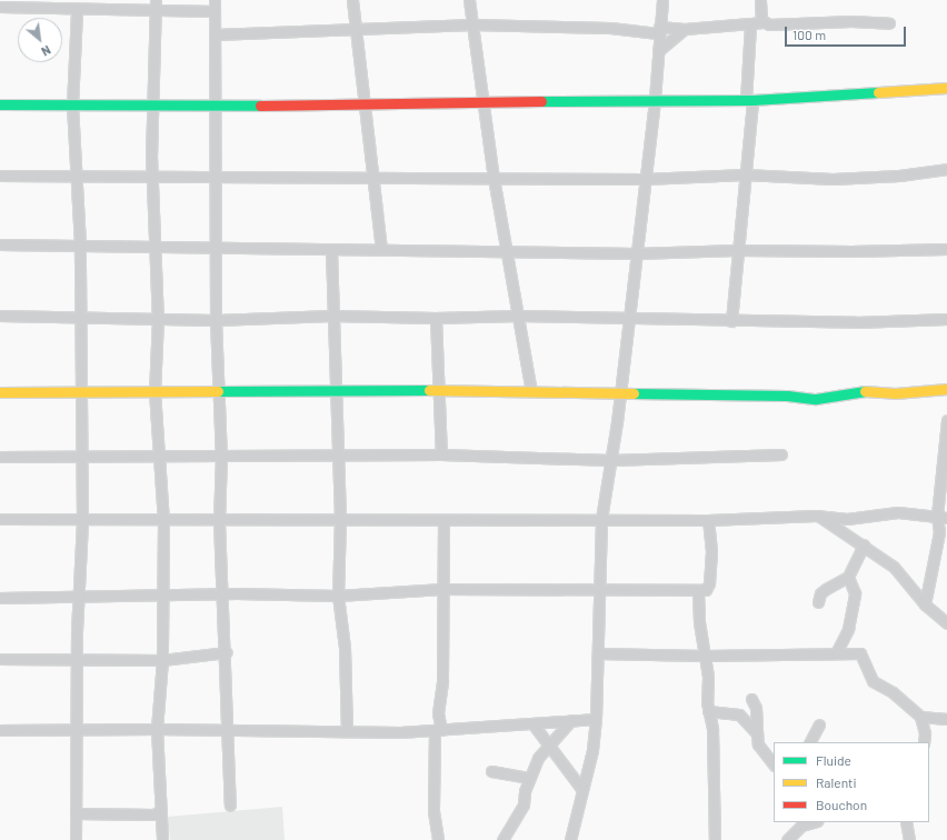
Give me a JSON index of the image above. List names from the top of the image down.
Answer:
{
  "legend": ["Fluide", "Ralenti", "Bouchon"],
  "scale_bar": "100 m",
  "north": "bottom right"
}
